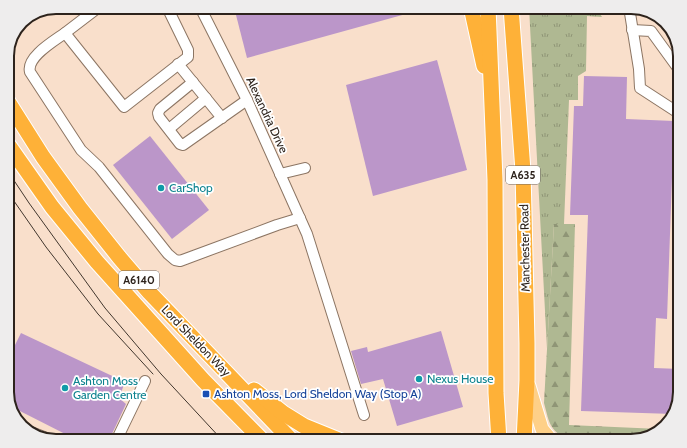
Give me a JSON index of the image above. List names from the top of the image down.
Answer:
{
  "streets": {
    "highway": [
      "A635",
      "Manchester Road",
      "A6140",
      "Lord Sheldon Way"
    ],
    "street": ["Alexandria Drive"]
  },
  "places": {
    "other": ["CarShop", "Nexus House", "Ashton Moss Garden Centre"],
    "transit": ["Ashton Moss, Lord Sheldon Way (Stop A)"]
  }
}
